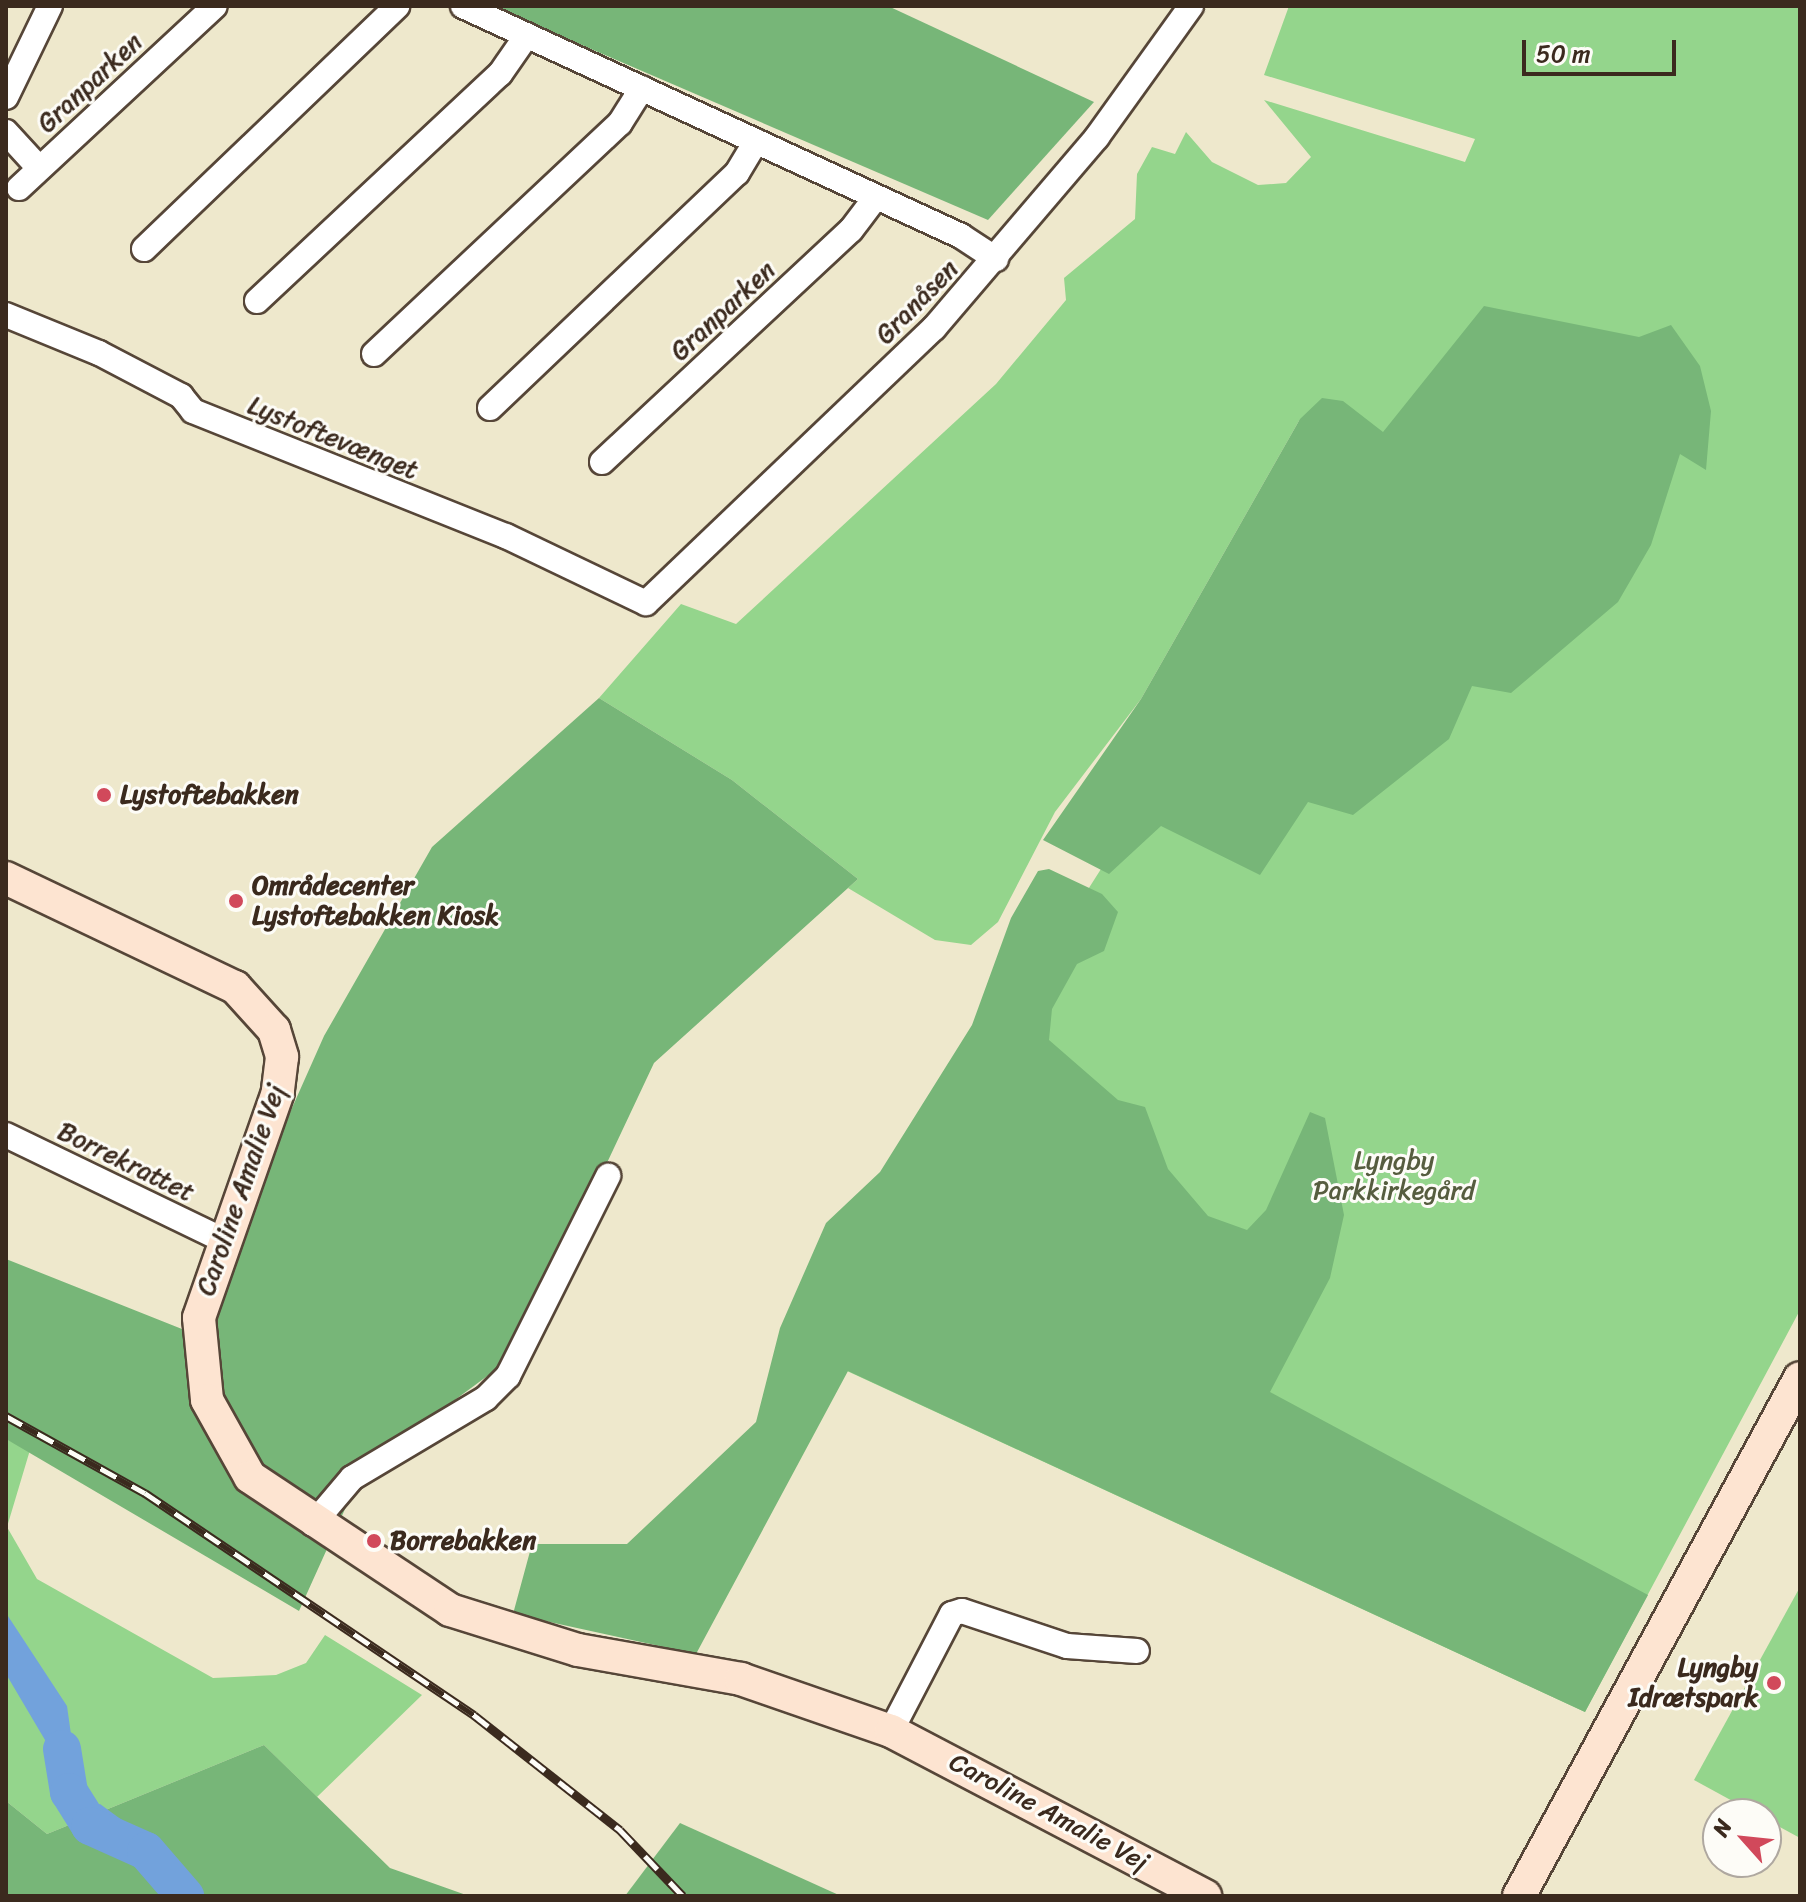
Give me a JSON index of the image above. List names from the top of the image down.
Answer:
{
  "streets": {
    "street": [
      "Granparken",
      "Granåsen",
      "Lystoftevænget",
      "Borrekrattet",
      "Caroline Amalie Vej"
    ]
  },
  "crossings": [
    ["Granåsen", "Lystoftevænget"],
    ["Borrekrattet", "Caroline Amalie Vej"]
  ],
  "parks": ["Lyngby Parkkirkegård"],
  "places": [
    "Lystoftebakken",
    "Områdecenter Lystoftebakken Kiosk",
    "Borrebakken",
    "Lyngby Idrætspark"
  ],
  "scale_bar": "50 m",
  "north": "top left"
}
